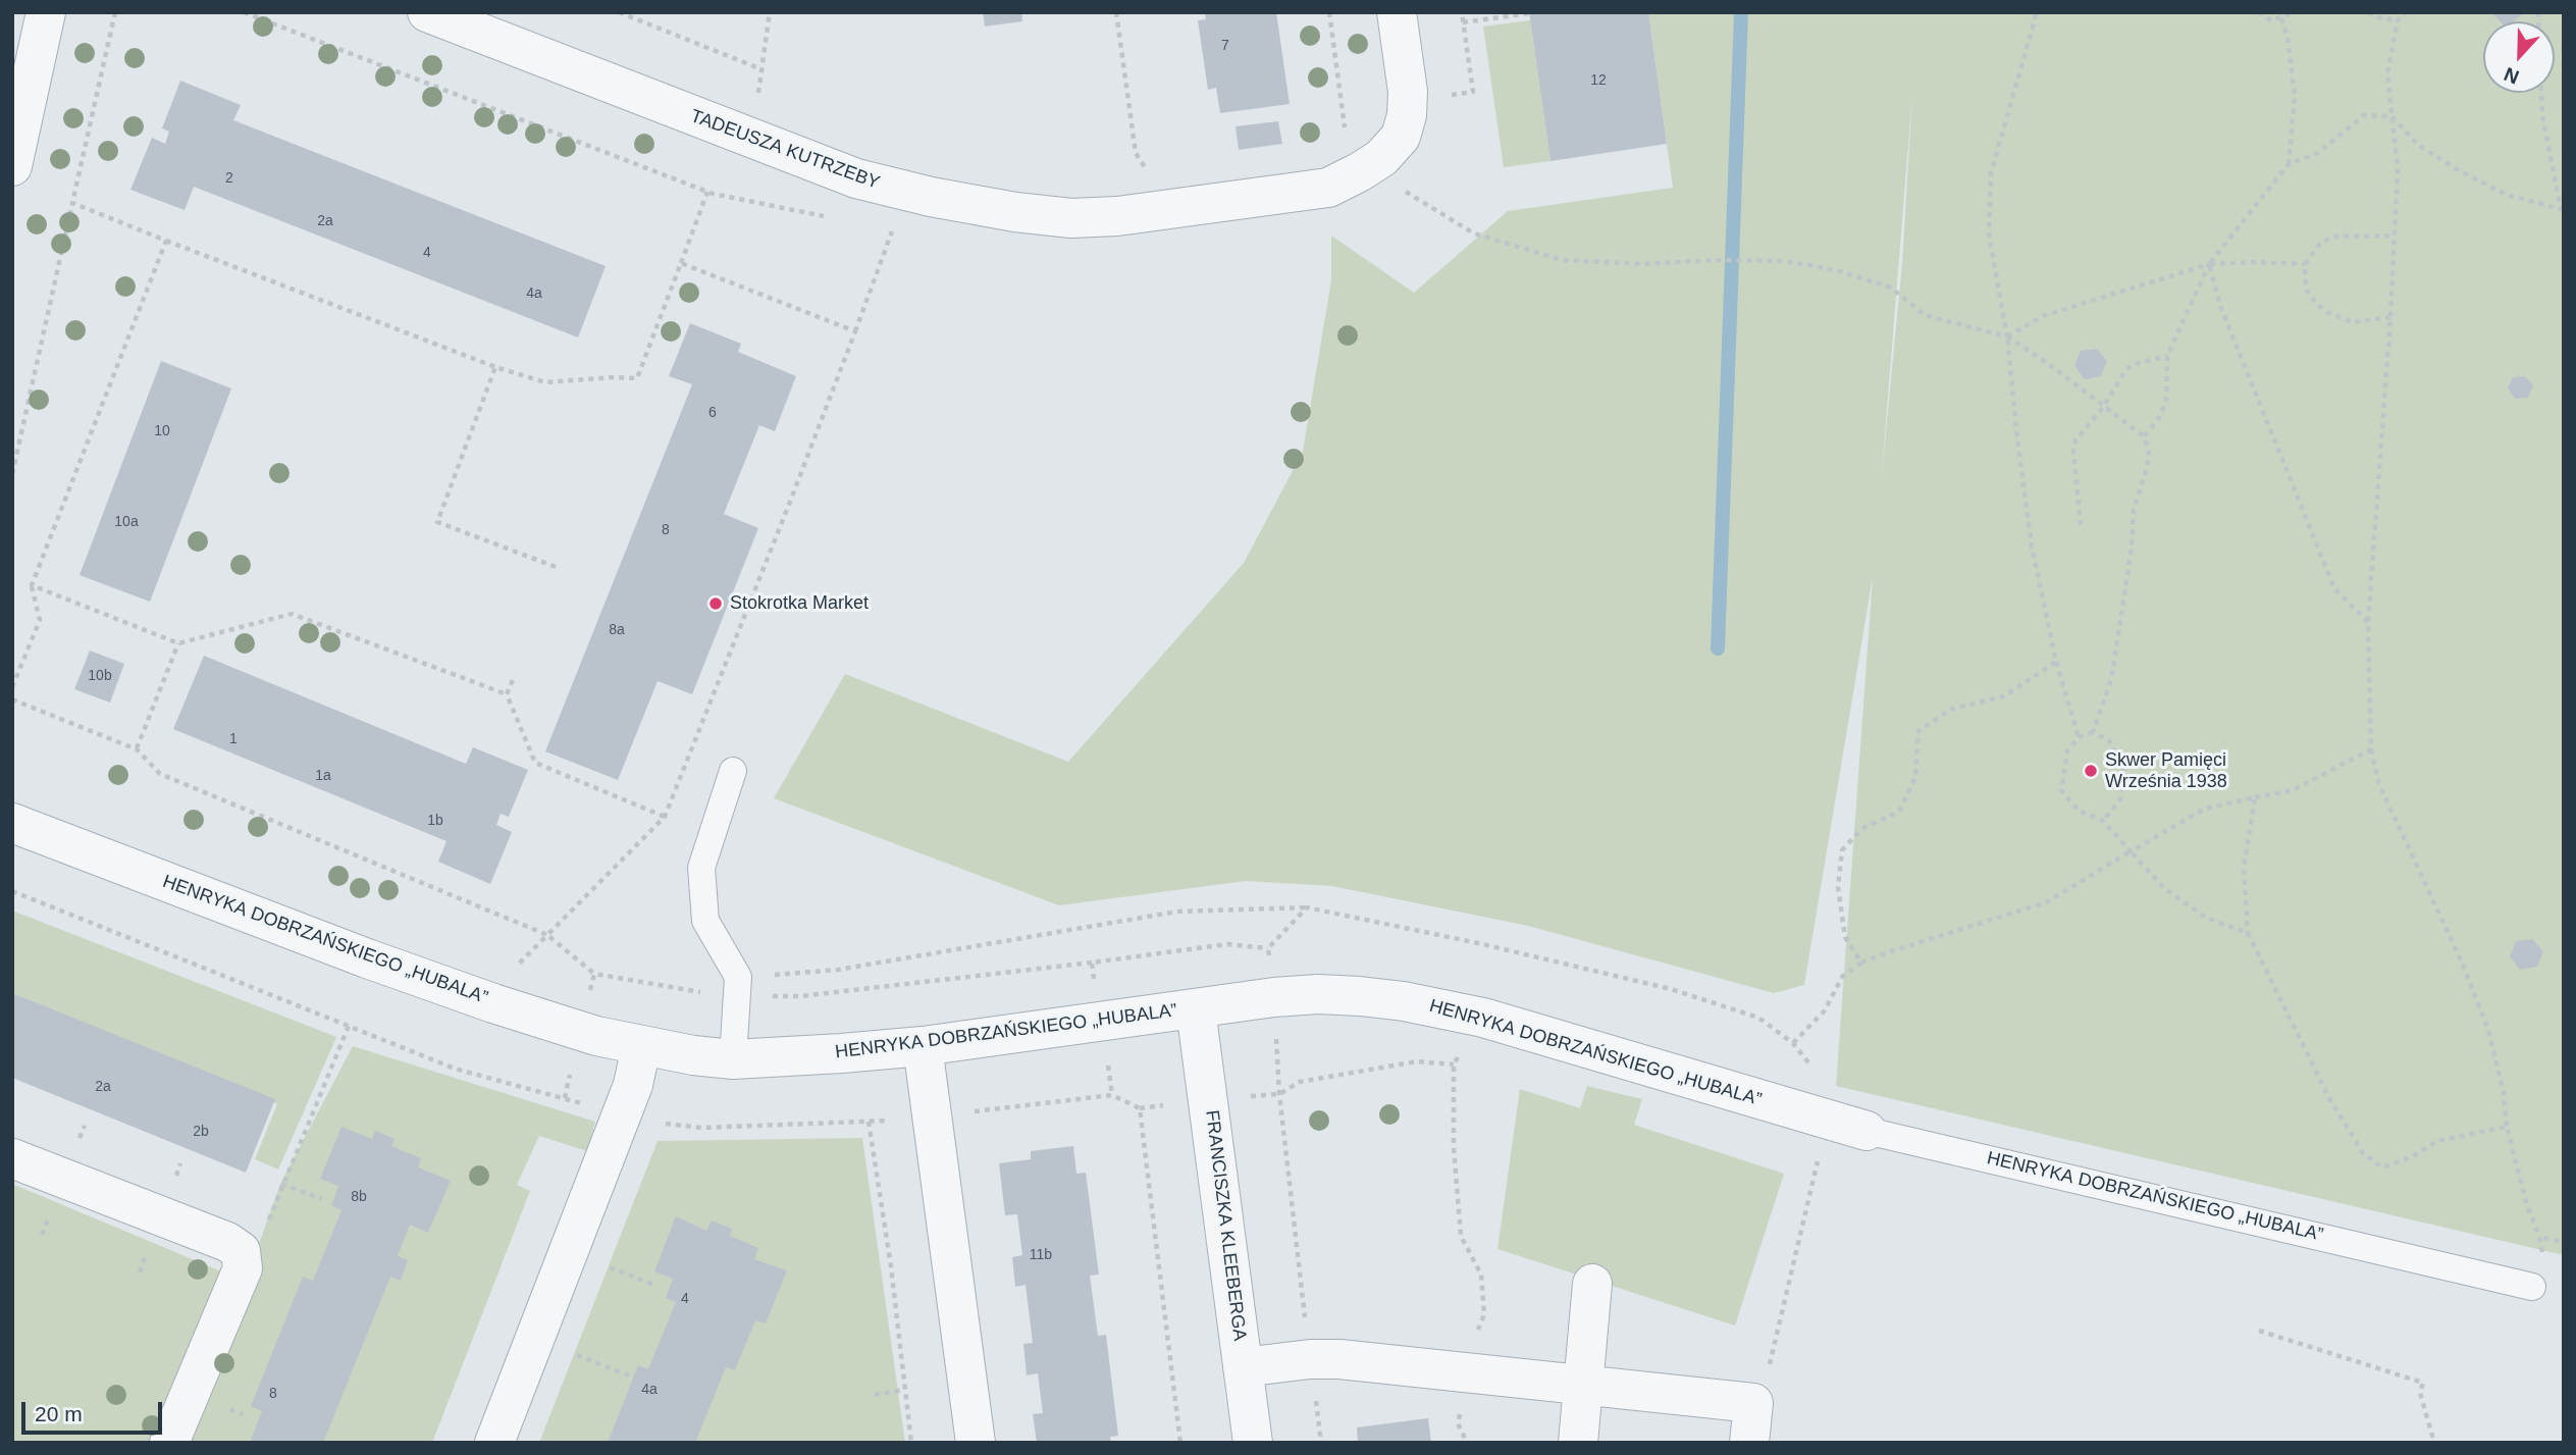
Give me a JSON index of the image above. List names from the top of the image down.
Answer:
{
  "streets": {
    "street": ["TADEUSZA KUTRZEBY", "HENRYKA DOBRZAŃSKIEGO „HUBALA”", "FRANCISZKA KLEEBERGA"]
  },
  "crossings": [
    ["HENRYKA DOBRZAŃSKIEGO „HUBALA”", "FRANCISZKA KLEEBERGA"]
  ],
  "places": ["Stokrotka Market", "Skwer Pamięci Września 1938"],
  "house_numbers": [
    "7",
    "12",
    "2",
    "2a",
    "4",
    "4a",
    "6",
    "10",
    "10a",
    "8",
    "8a",
    "10b",
    "1",
    "1a",
    "1b",
    "2a",
    "2b",
    "8b",
    "11b",
    "4",
    "4a",
    "8"
  ],
  "scale_bar": "20 m",
  "north": "bottom"
}
